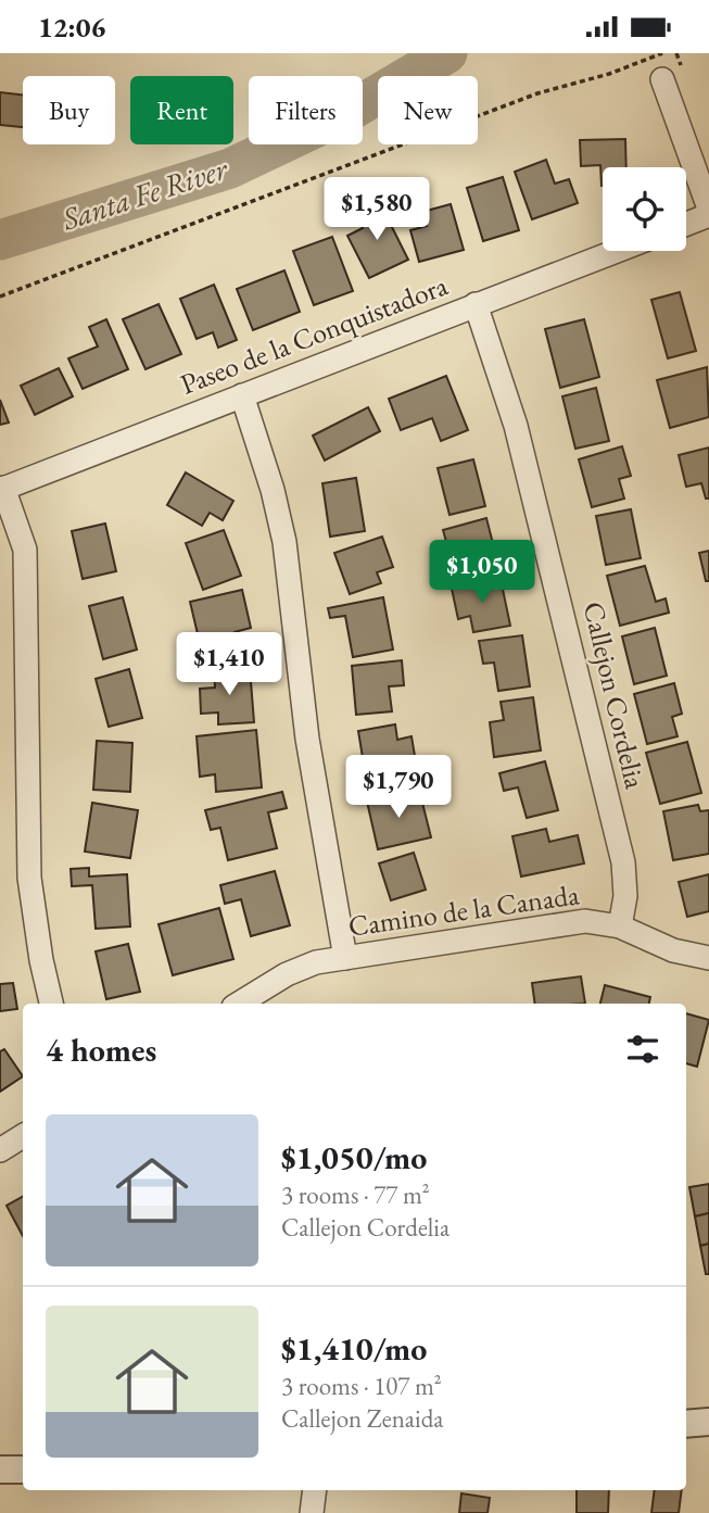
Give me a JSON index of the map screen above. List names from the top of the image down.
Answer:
{
  "streets": {
    "street": ["Paseo de la Conquistadora", "Callejon Cordelia", "Camino de la Canada"]
  },
  "crossings": [
    ["Paseo de la Conquistadora", "Callejon Cordelia"],
    ["Callejon Cordelia", "Camino de la Canada"]
  ],
  "water": ["Santa Fe River"],
  "page": {
    "status": "12:06",
    "chip": [
      "Buy",
      "Rent",
      "Filters",
      "New"
    ],
    "price": [
      "$1,580",
      "$1,050",
      "$1,410",
      "$1,790"
    ],
    "heading": "4 homes",
    "list": [
      {
        "name": "$1,050/mo",
        "note": "3 rooms · 77 m² · Callejon Cordelia"
      },
      {
        "name": "$1,410/mo",
        "note": "3 rooms · 107 m² · Callejon Zenaida"
      }
    ]
  }
}
